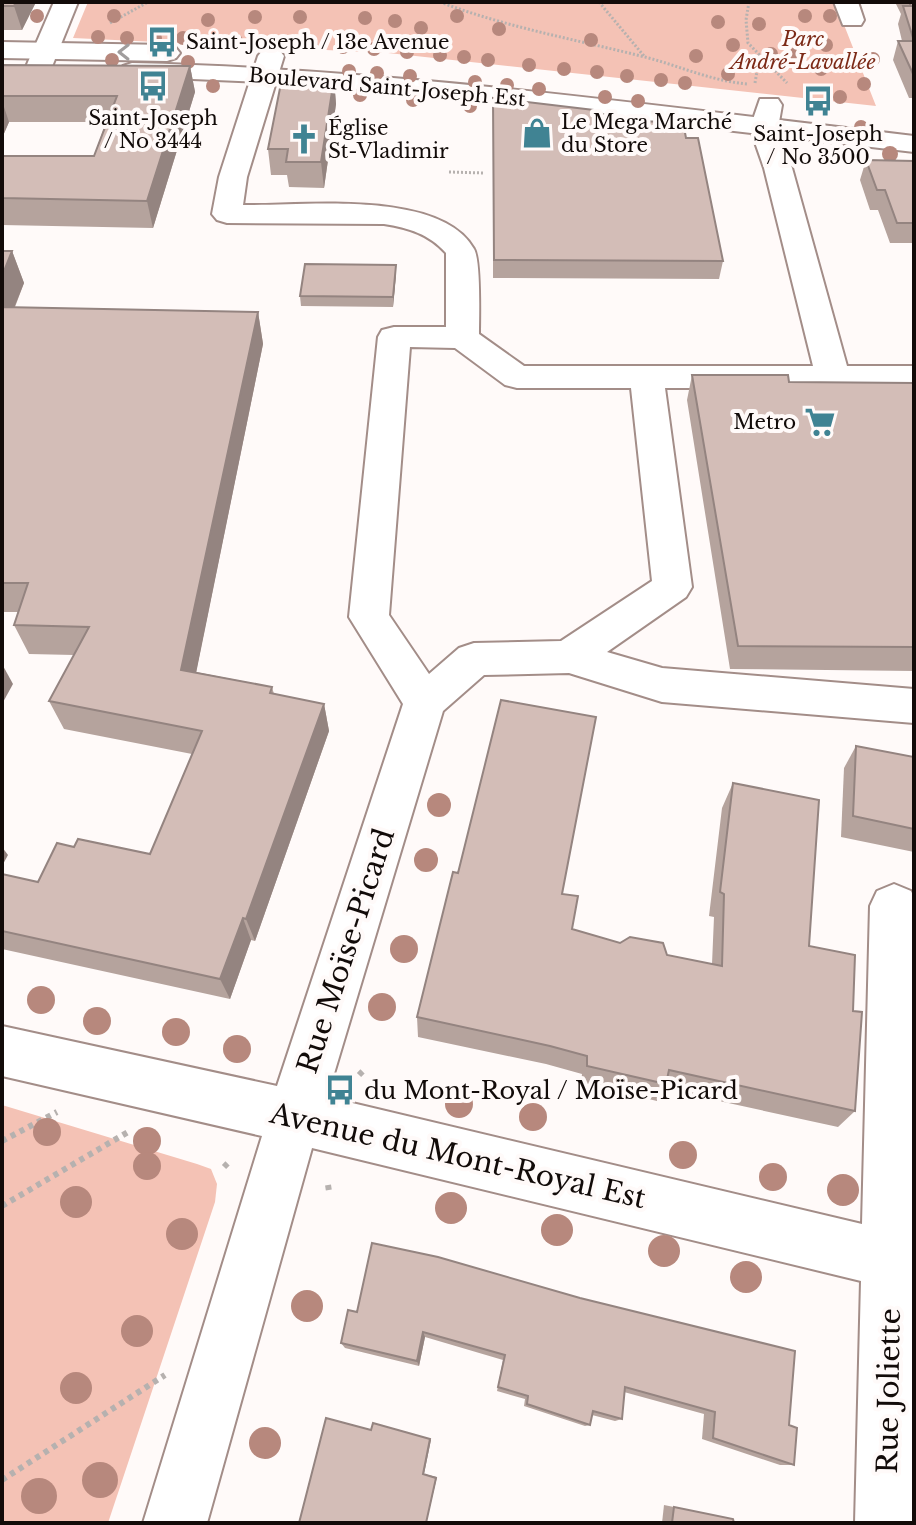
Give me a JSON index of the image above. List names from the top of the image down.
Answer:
{
  "streets": {
    "street": [
      "Boulevard Saint-Joseph Est",
      "Rue Moïse-Picard",
      "Avenue du Mont-Royal Est",
      "Rue Joliette"
    ]
  },
  "crossings": [
    ["Rue Moïse-Picard", "Avenue du Mont-Royal Est"],
    ["Avenue du Mont-Royal Est", "Rue Joliette"]
  ],
  "parks": ["Parc André-Lavallée"],
  "places": {
    "bus stop": [
      "Saint-Joseph / 13e Avenue",
      "Saint-Joseph / No 3444",
      "Saint-Joseph / No 3500",
      "du Mont-Royal / Moïse-Picard"
    ],
    "shop": ["Le Mega Marché du Store"],
    "church": ["Église St-Vladimir"],
    "supermarket": ["Metro"]
  }
}
